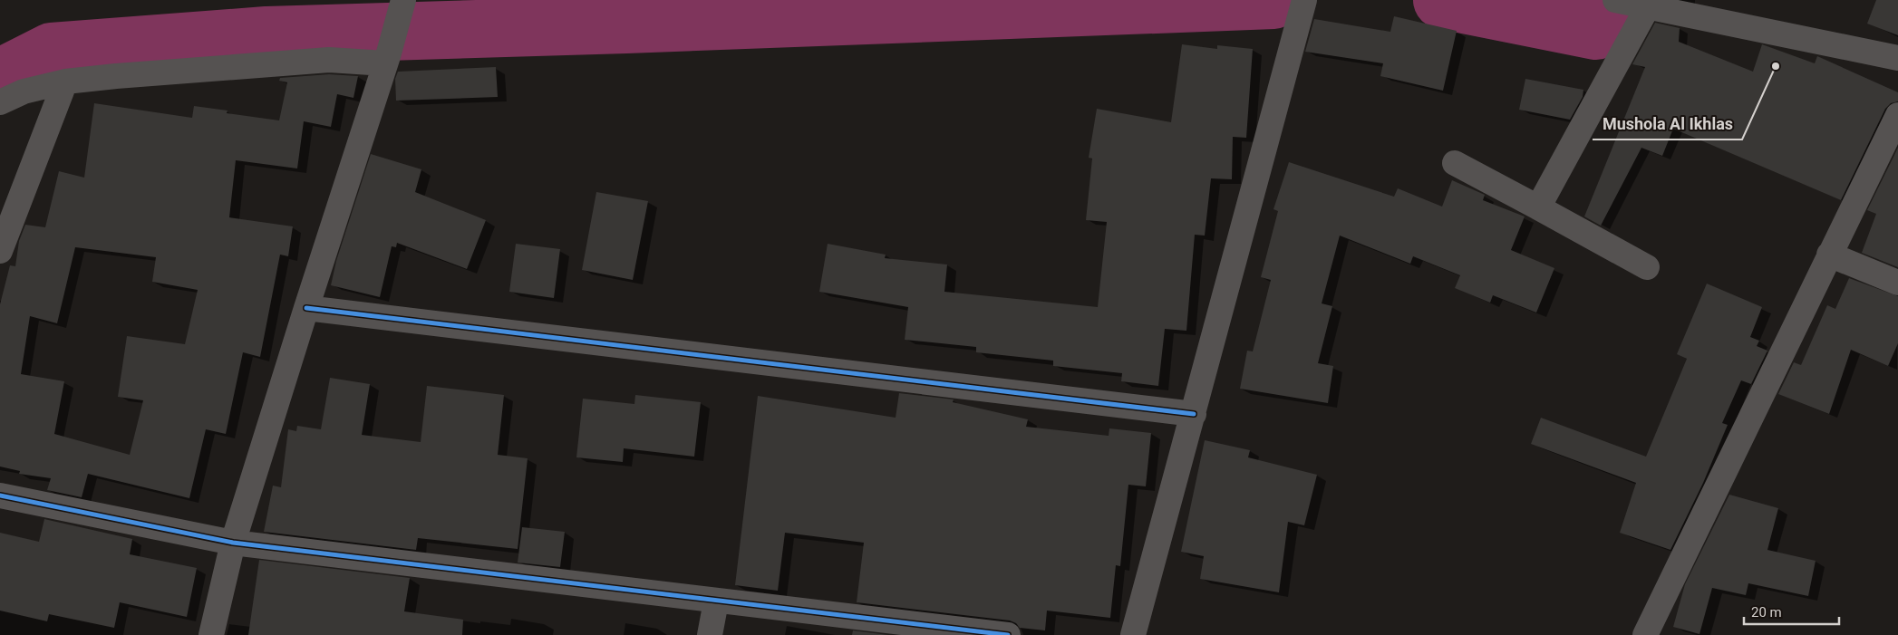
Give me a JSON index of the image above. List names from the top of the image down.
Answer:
{
  "places": ["Mushola Al Ikhlas"],
  "scale_bar": "20 m"
}
